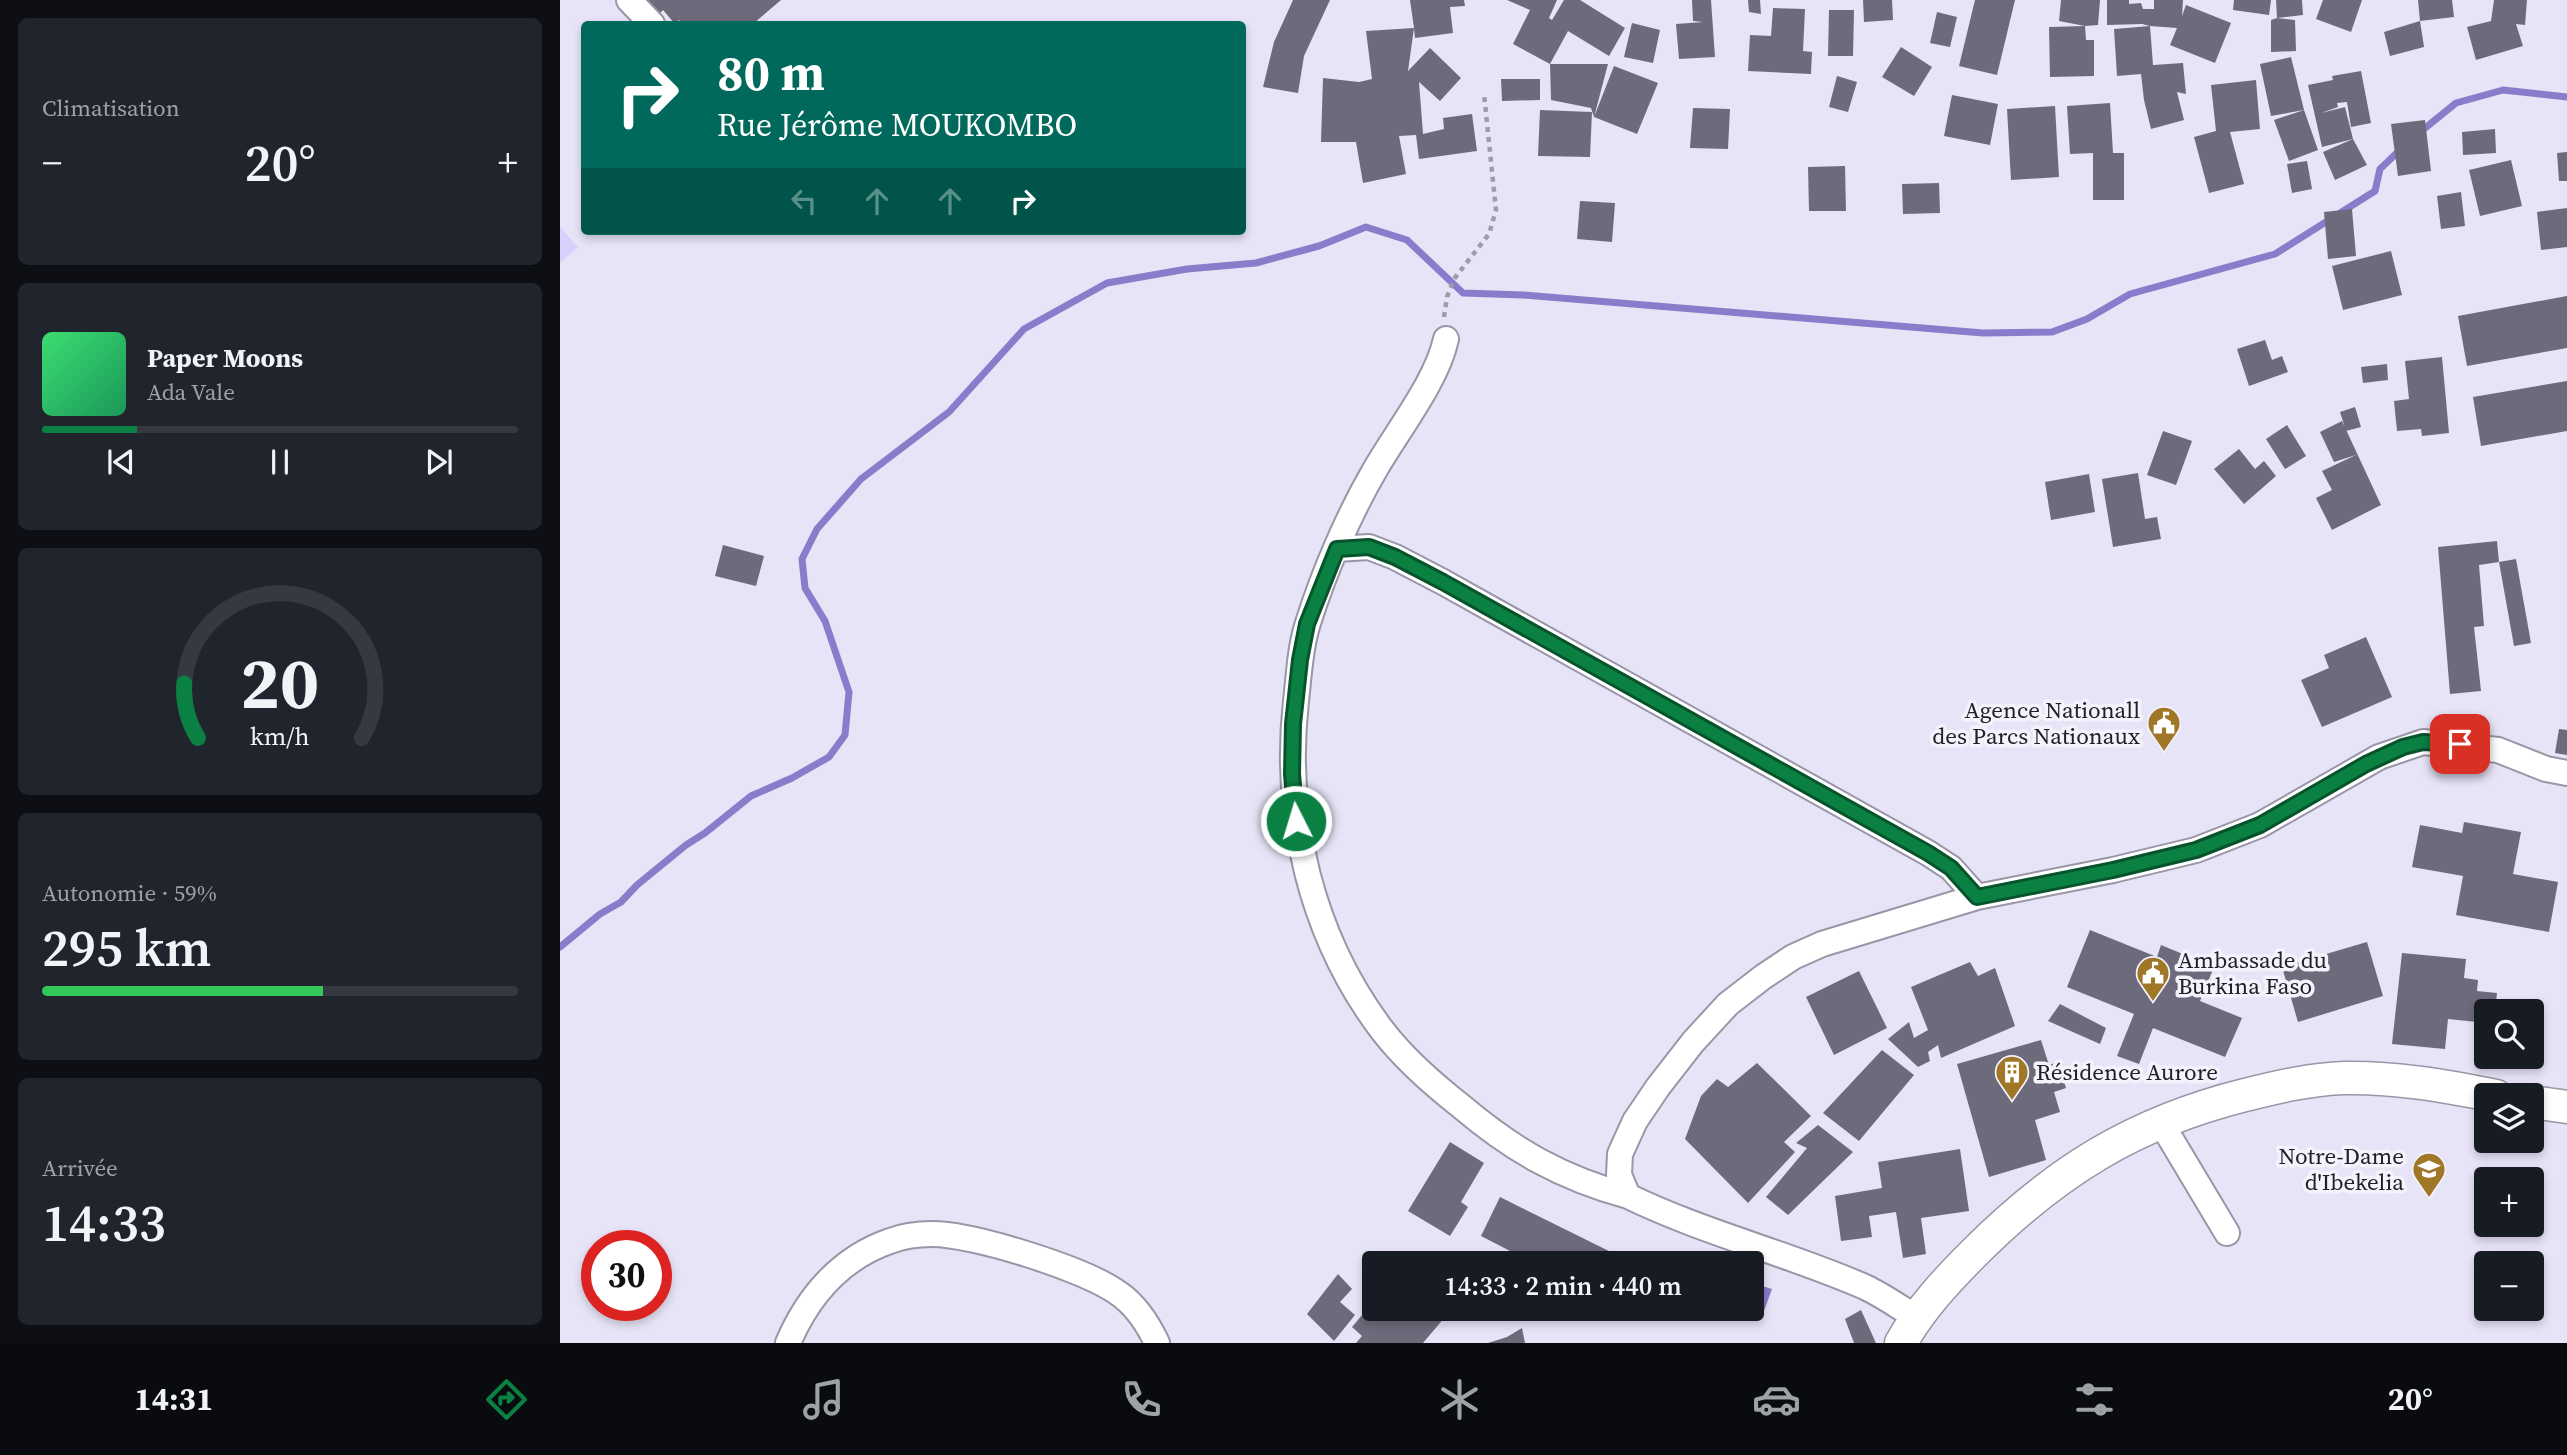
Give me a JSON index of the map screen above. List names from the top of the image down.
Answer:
{
  "places": {
    "public building": ["Agence Nationall des Parcs Nationaux", "Ambassade du Burkina Faso"],
    "building": ["Résidence Aurore"],
    "school or university": ["Notre-Dame d'Ibekelia"]
  },
  "page": {
    "tile": [
      "Climatisation",
      ["Autonomie · 59%", "295 km"],
      ["Arrivée", "14:33"]
    ],
    "turn": ["80 m", "Rue Jérôme MOUKOMBO"],
    "heat": ["−", "20°", "+"],
    "song": ["Paper Moons", "Ada Vale"],
    "map_buttons": ["+", "−"],
    "limit": "30",
    "trip": "14:33 · 2 min · 440 m",
    "tabs": ["14:31", "20°"],
    "gauge": ["20", "km/h"]
  }
}
